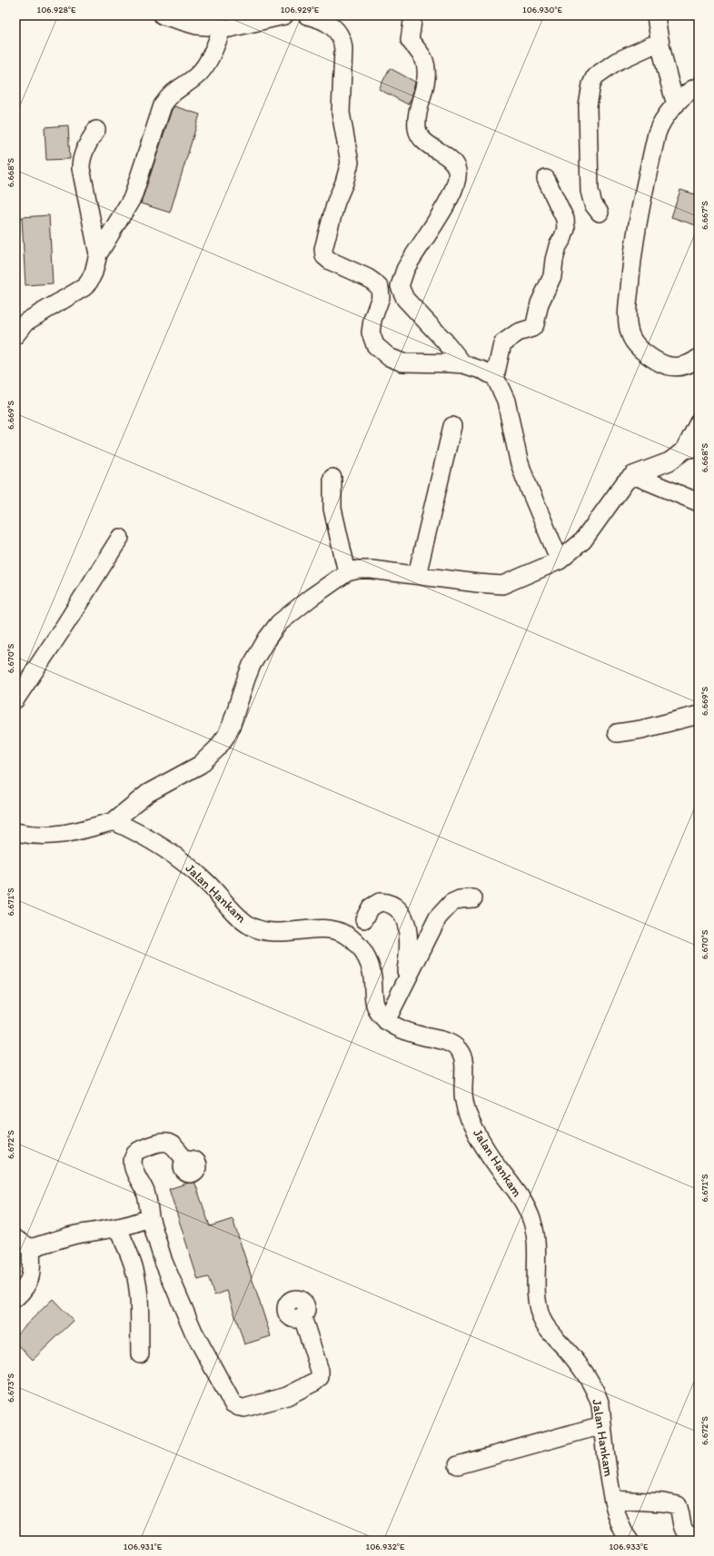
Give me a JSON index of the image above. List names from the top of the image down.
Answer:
{
  "streets": {
    "street": ["Jalan Hankam"]
  },
  "coordinates": [
    "106.928°E",
    "106.929°E",
    "106.930°E",
    "6.668°S",
    "6.667°S",
    "6.669°S",
    "6.670°S",
    "6.671°S",
    "6.672°S",
    "6.673°S",
    "106.931°E",
    "106.932°E",
    "106.933°E"
  ]
}
